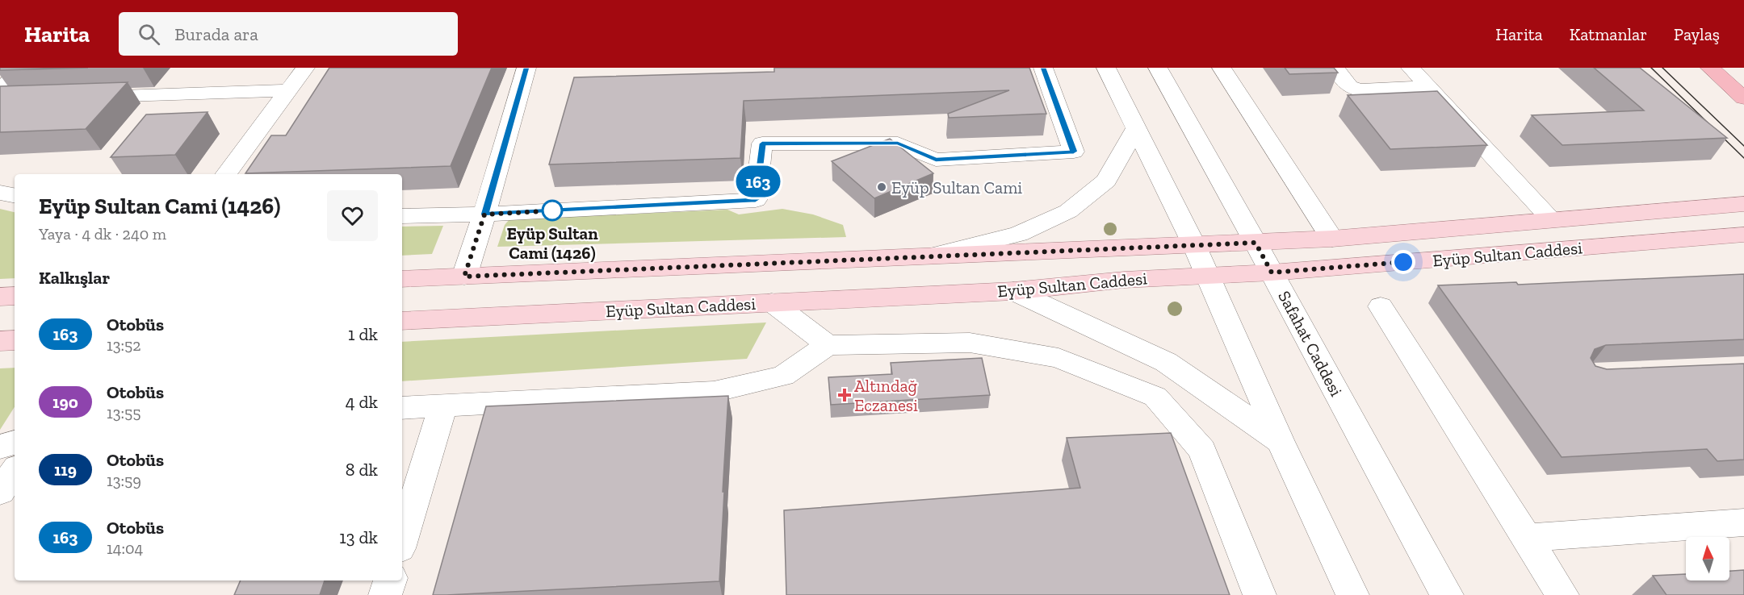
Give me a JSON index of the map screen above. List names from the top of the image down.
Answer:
{
  "streets": {
    "main road": ["Eyüp Sultan Caddesi"],
    "street": ["Safahat Caddesi"]
  },
  "crossings": [
    ["Eyüp Sultan Caddesi", "Safahat Caddesi"]
  ],
  "places": {
    "other": ["Eyüp Sultan Cami", "Eyüp Sultan Cami (1426)"],
    "health": ["Altındağ Eczanesi"]
  },
  "lines": ["bus line 163"],
  "north": "top",
  "page": {
    "header": "Harita",
    "search": "Burada ara",
    "nav": ["Harita", "Katmanlar", "Paylaş"],
    "on_map": "163",
    "heading": [
      ["Eyüp Sultan Cami (1426)", "Yaya · 4 dk · 240 m"],
      "Kalkışlar"
    ],
    "list": [
      {
        "mark": "163",
        "name": "Otobüs",
        "note": "13:52",
        "value": "1 dk"
      },
      {
        "mark": "190",
        "name": "Otobüs",
        "note": "13:55",
        "value": "4 dk"
      },
      {
        "mark": "119",
        "name": "Otobüs",
        "note": "13:59",
        "value": "8 dk"
      },
      {
        "mark": "163",
        "name": "Otobüs",
        "note": "14:04",
        "value": "13 dk"
      }
    ]
  }
}
